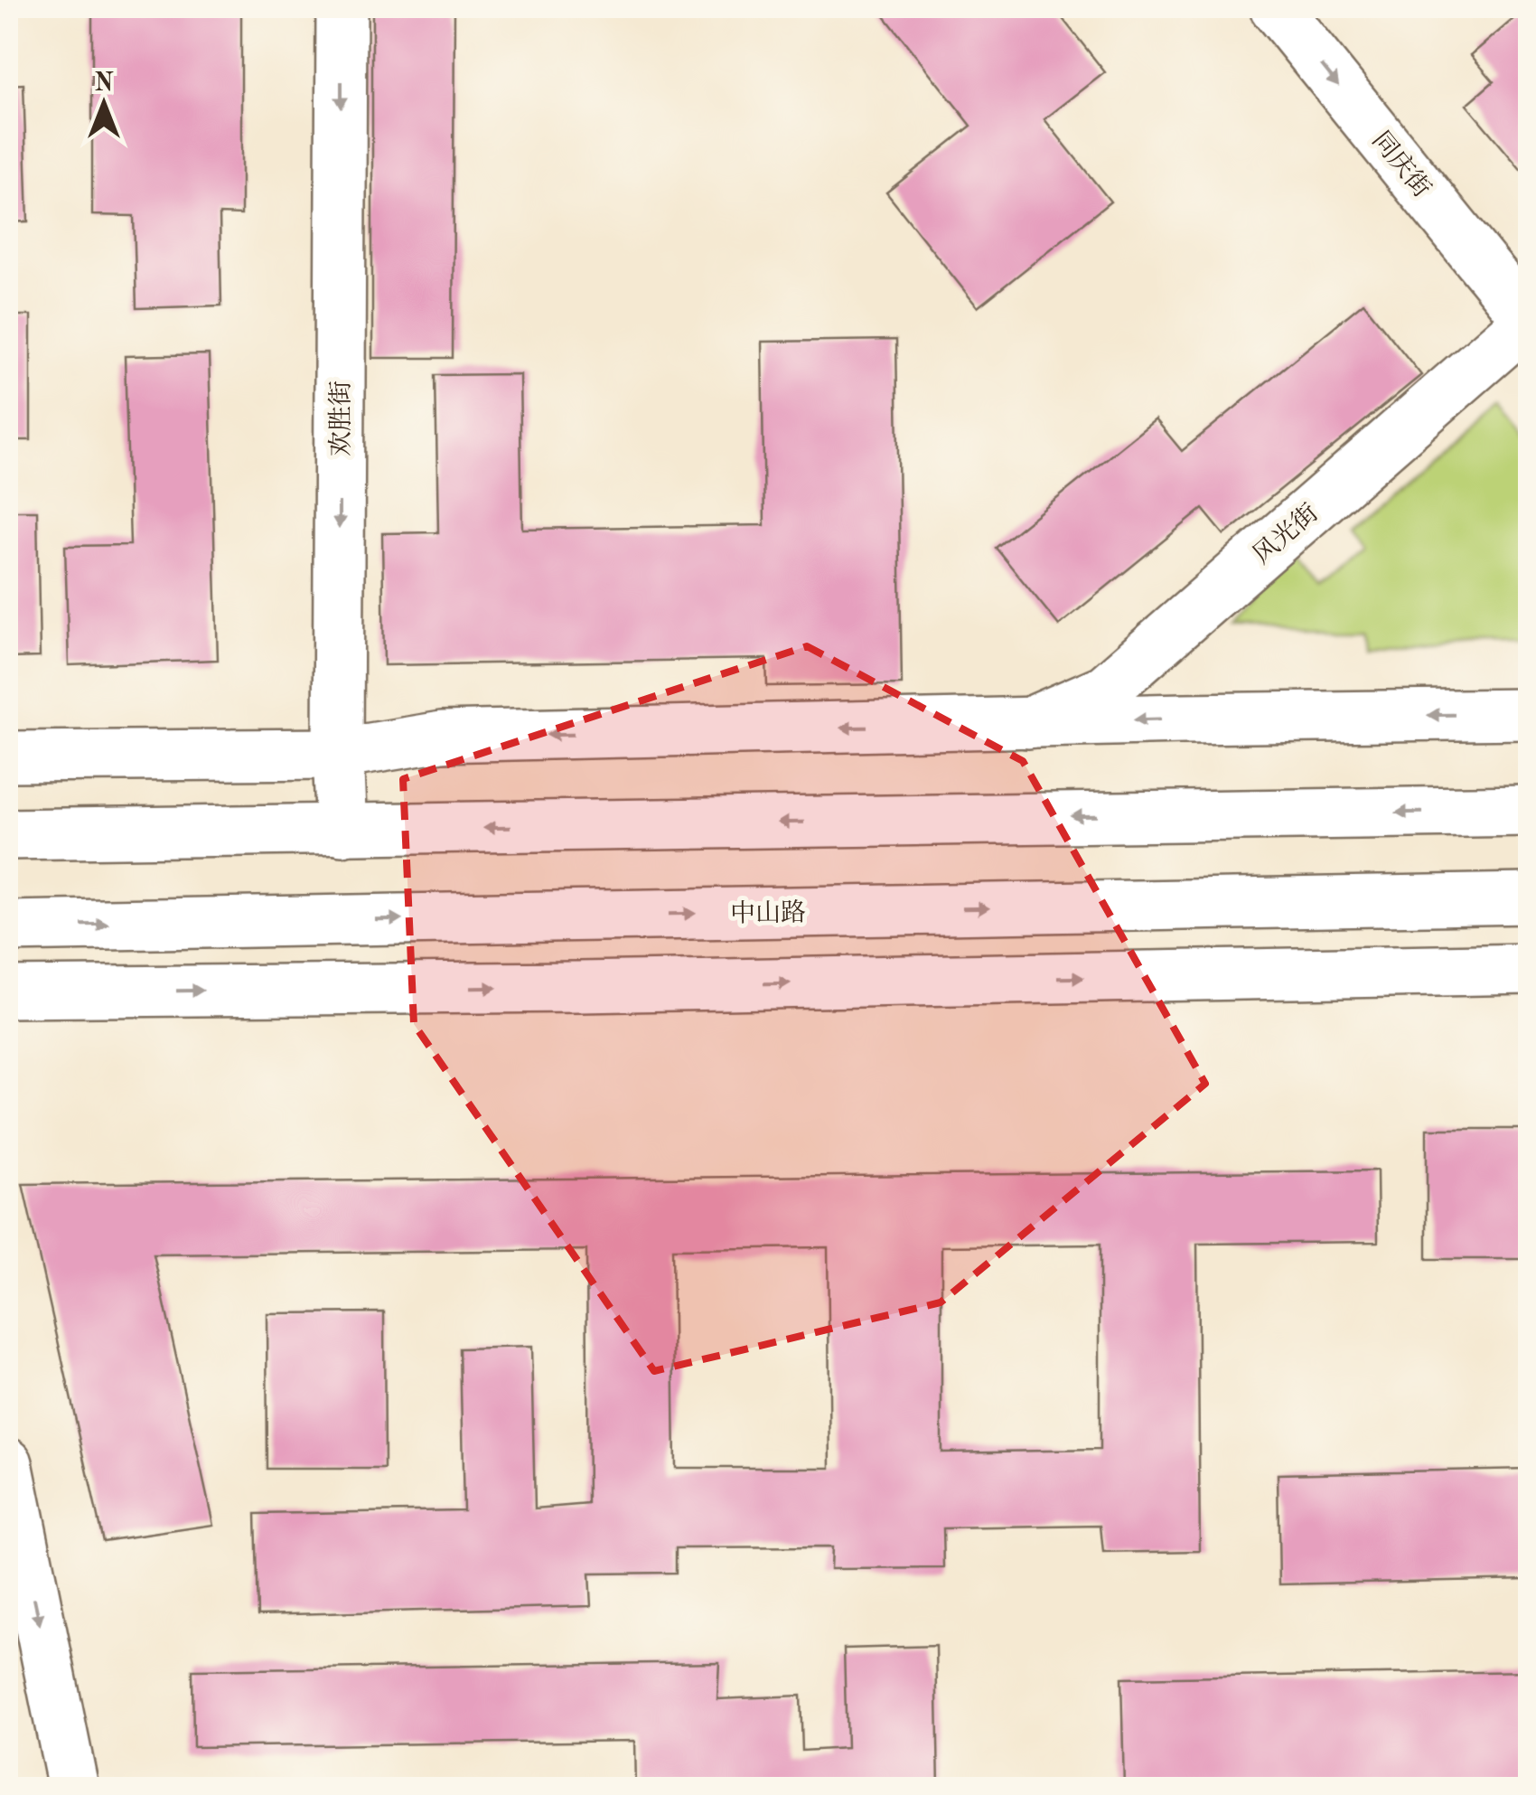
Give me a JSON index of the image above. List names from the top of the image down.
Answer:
{
  "streets": {
    "main road": [
      "同庆街",
      "欢胜街",
      "风光街",
      "中山路"
    ]
  },
  "crossings": [
    ["同庆街", "风光街"]
  ],
  "one_way": ["同庆街", "欢胜街"],
  "north": "top"
}
